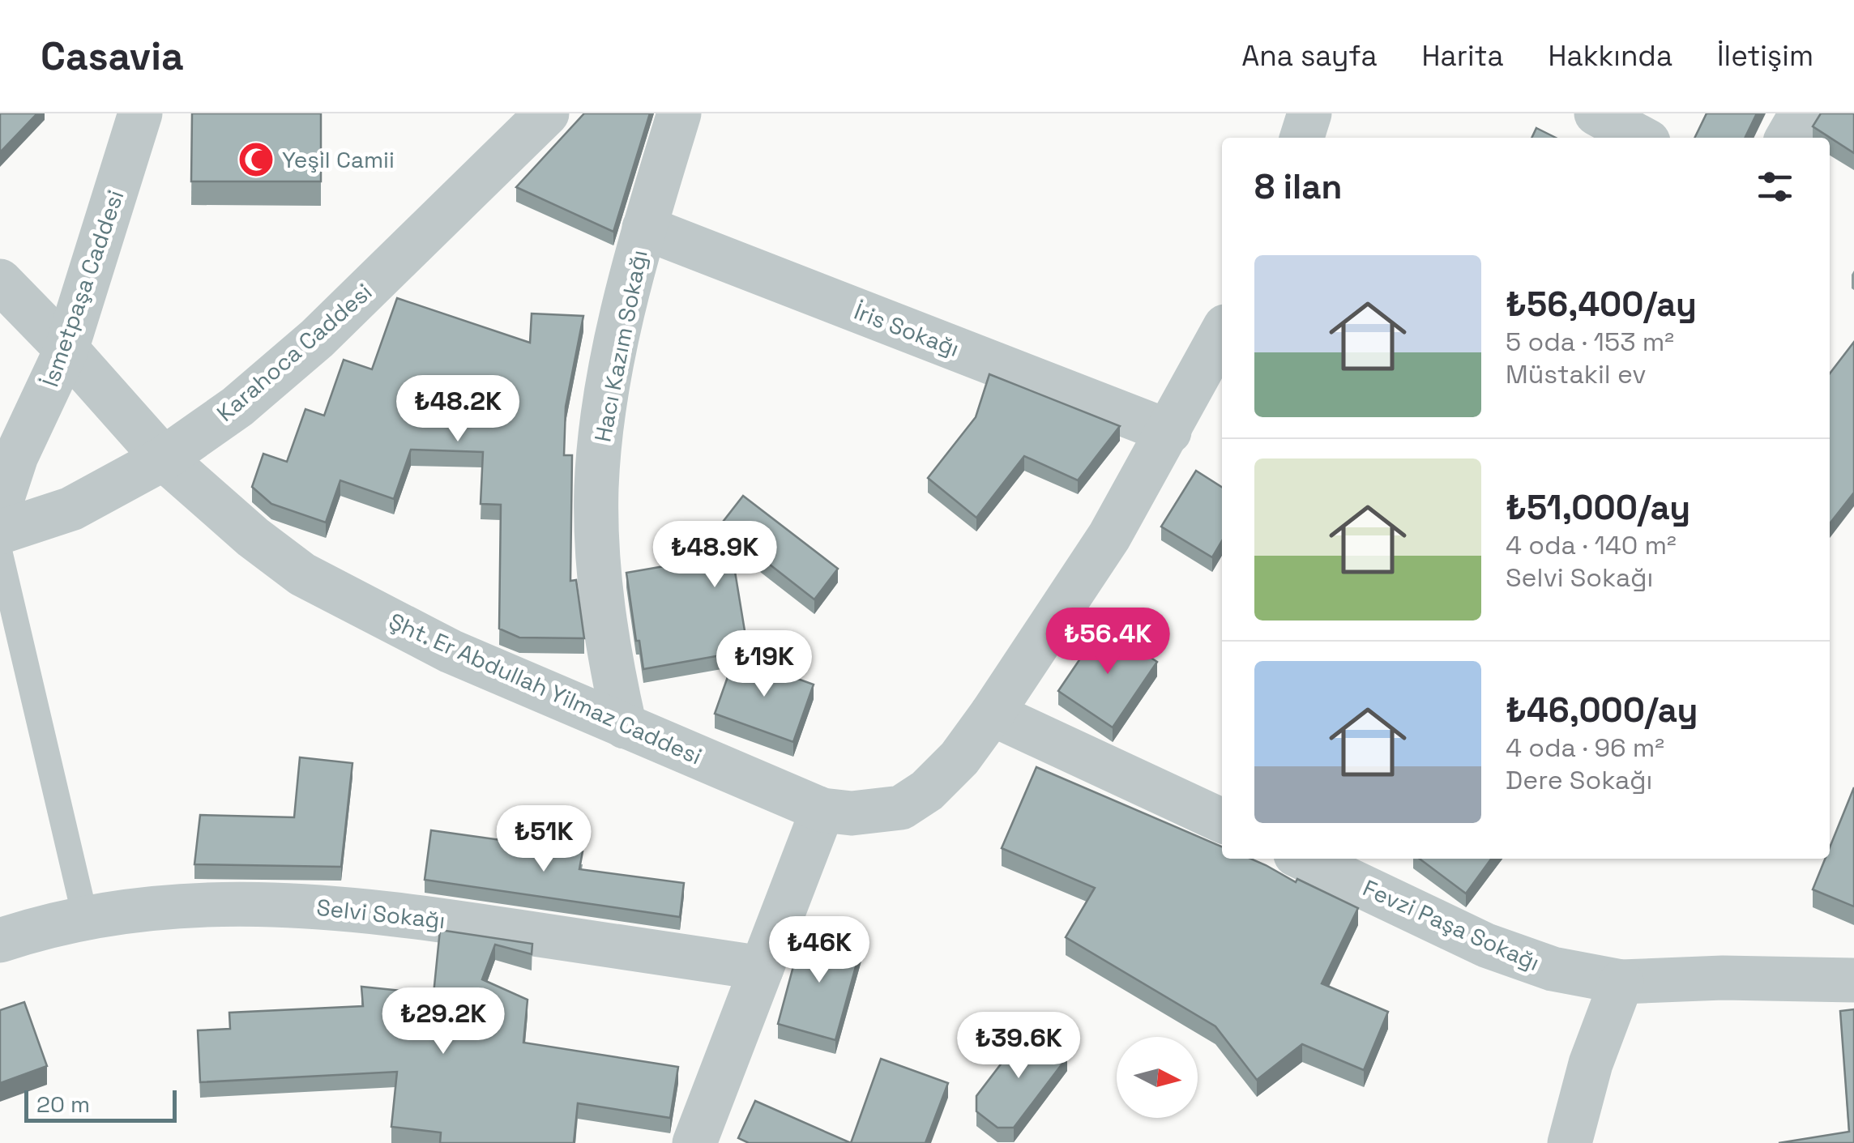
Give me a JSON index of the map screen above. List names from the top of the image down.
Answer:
{
  "streets": {
    "street": [
      "İsmetpaşa Caddesi",
      "İris Sokağı",
      "Hacı Kazım Sokağı",
      "Karahoca Caddesi",
      "Şht. Er Abdullah Yilmaz Caddesi",
      "Selvi Sokağı",
      "Fevzi Paşa Sokağı"
    ]
  },
  "crossings": [
    ["İsmetpaşa Caddesi", "Şht. Er Abdullah Yilmaz Caddesi"],
    ["İris Sokağı", "Hacı Kazım Sokağı"],
    ["Hacı Kazım Sokağı", "Şht. Er Abdullah Yilmaz Caddesi"],
    ["Karahoca Caddesi", "Şht. Er Abdullah Yilmaz Caddesi"]
  ],
  "places": {
    "mosque": ["Yeşil Camii"]
  },
  "scale_bar": "20 m",
  "north": "right",
  "page": {
    "header": "Casavia",
    "nav": [
      "Ana sayfa",
      "Harita",
      "Hakkında",
      "İletişim"
    ],
    "heading": "8 ilan",
    "list": [
      {
        "name": "₺56,400/ay",
        "note": "5 oda · 153 m² · Müstakil ev"
      },
      {
        "name": "₺51,000/ay",
        "note": "4 oda · 140 m² · Selvi Sokağı"
      },
      {
        "name": "₺46,000/ay",
        "note": "4 oda · 96 m² · Dere Sokağı"
      }
    ],
    "price": [
      "₺48.2K",
      "₺48.9K",
      "₺56.4K",
      "₺19K",
      "₺51K",
      "₺46K",
      "₺29.2K",
      "₺39.6K"
    ],
    "scale": "20 m"
  }
}
